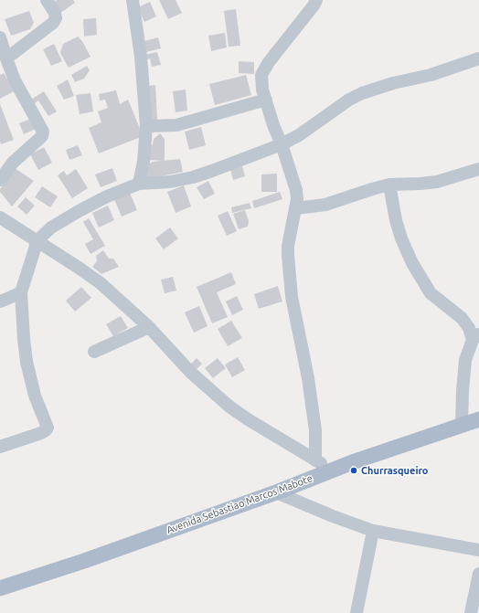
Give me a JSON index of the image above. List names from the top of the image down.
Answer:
{
  "streets": {
    "main road": ["Avenida Sebastiao Marcos Mabote"]
  },
  "places": ["Churrasqueiro"]
}
